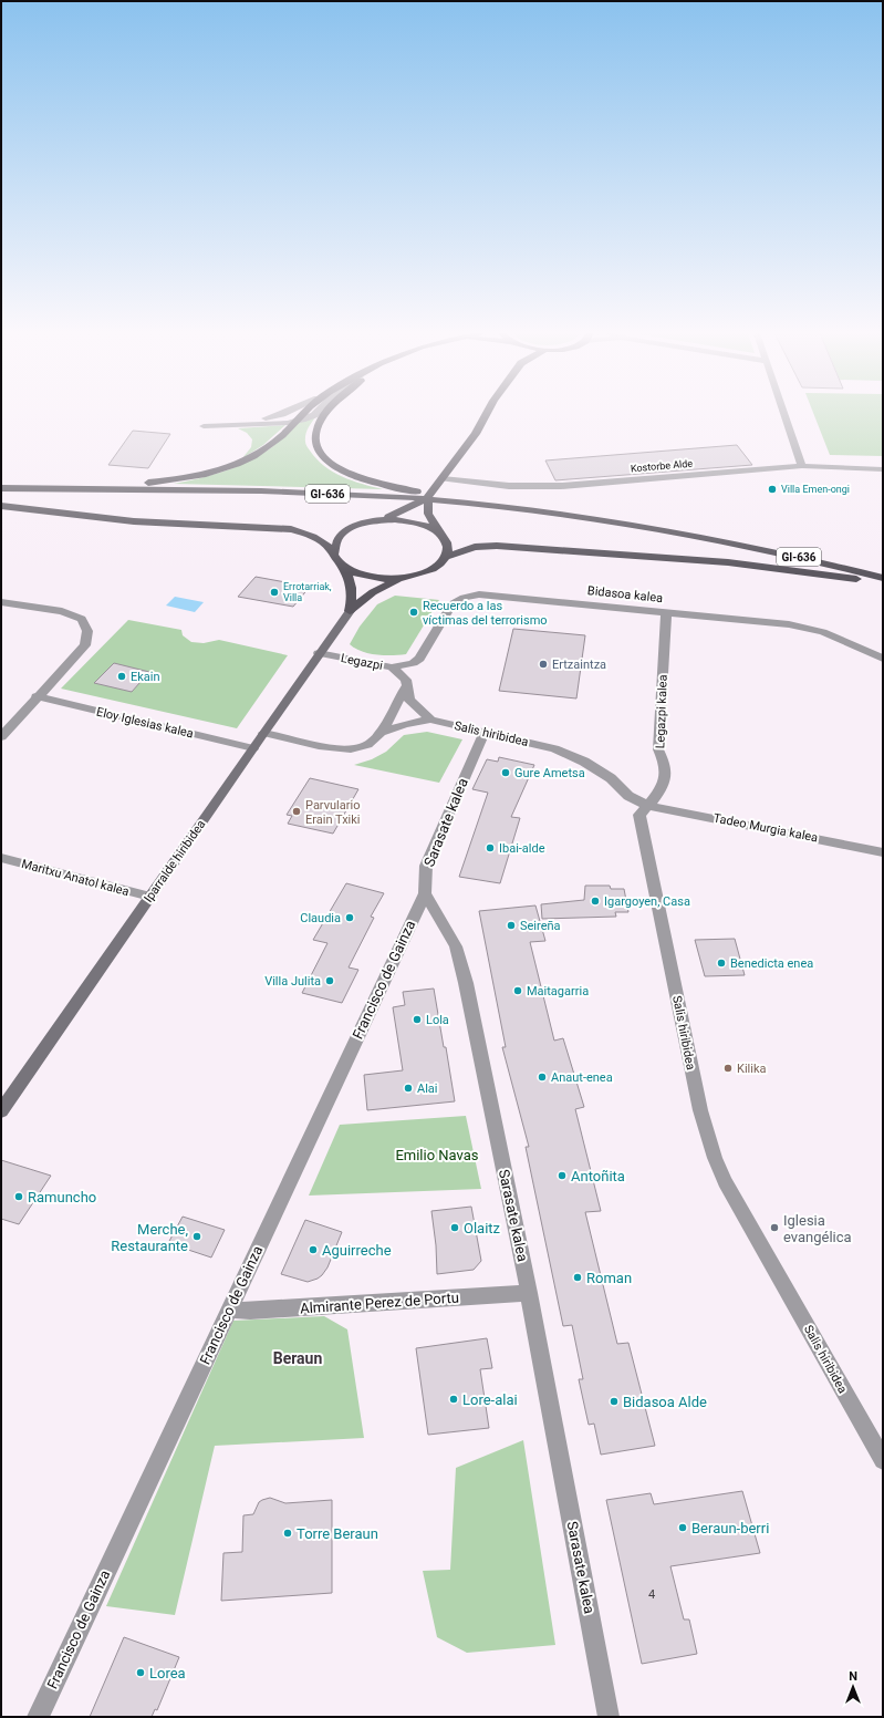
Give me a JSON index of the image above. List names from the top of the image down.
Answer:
{
  "streets": {
    "main road": ["GI-636", "Iparralde hiribidea"],
    "street": [
      "Kostorbe Alde",
      "Bidasoa kalea",
      "Legazpi",
      "Legazpi kalea",
      "Eloy Iglesias kalea",
      "Salis hiribidea",
      "Sarasate kalea",
      "Tadeo Murgia kalea",
      "Maritxu Anatol kalea",
      "Francisco de Gainza",
      "Almirante Perez de Portu"
    ]
  },
  "crossings": [
    ["Bidasoa kalea", "Legazpi"],
    ["Bidasoa kalea", "Legazpi kalea"],
    ["Legazpi", "Salis hiribidea"],
    ["Legazpi", "Iparralde hiribidea"],
    ["Legazpi kalea", "Salis hiribidea"],
    ["Legazpi kalea", "Tadeo Murgia kalea"],
    ["Eloy Iglesias kalea", "Iparralde hiribidea"],
    ["Salis hiribidea", "Sarasate kalea"],
    ["Salis hiribidea", "Tadeo Murgia kalea"],
    ["Sarasate kalea", "Francisco de Gainza"],
    ["Sarasate kalea", "Almirante Perez de Portu"],
    ["Iparralde hiribidea", "Maritxu Anatol kalea"],
    ["Francisco de Gainza", "Almirante Perez de Portu"]
  ],
  "districts": ["Beraun"],
  "parks": ["Emilio Navas"],
  "places": [
    "Villa Emen-ongi",
    "Errotarriak, Villa",
    "Recuerdo a las víctimas del terrorismo",
    "Ertzaintza",
    "Ekain",
    "Gure Ametsa",
    "Parvulario Erain Txiki",
    "Ibai-alde",
    "Igargoyen, Casa",
    "Claudia",
    "Seireña",
    "Benedicta enea",
    "Villa Julita",
    "Maitagarria",
    "Lola",
    "Kilika",
    "Anaut-enea",
    "Alai",
    "Antoñita",
    "Ramuncho",
    "Olaitz",
    "Iglesia evangélica",
    "Merche, Restaurante",
    "Aguirreche",
    "Roman",
    "Lore-alai",
    "Bidasoa Alde",
    "Beraun-berri",
    "Torre Beraun",
    "Lorea"
  ],
  "house_numbers": ["4"],
  "north": "top"
}
